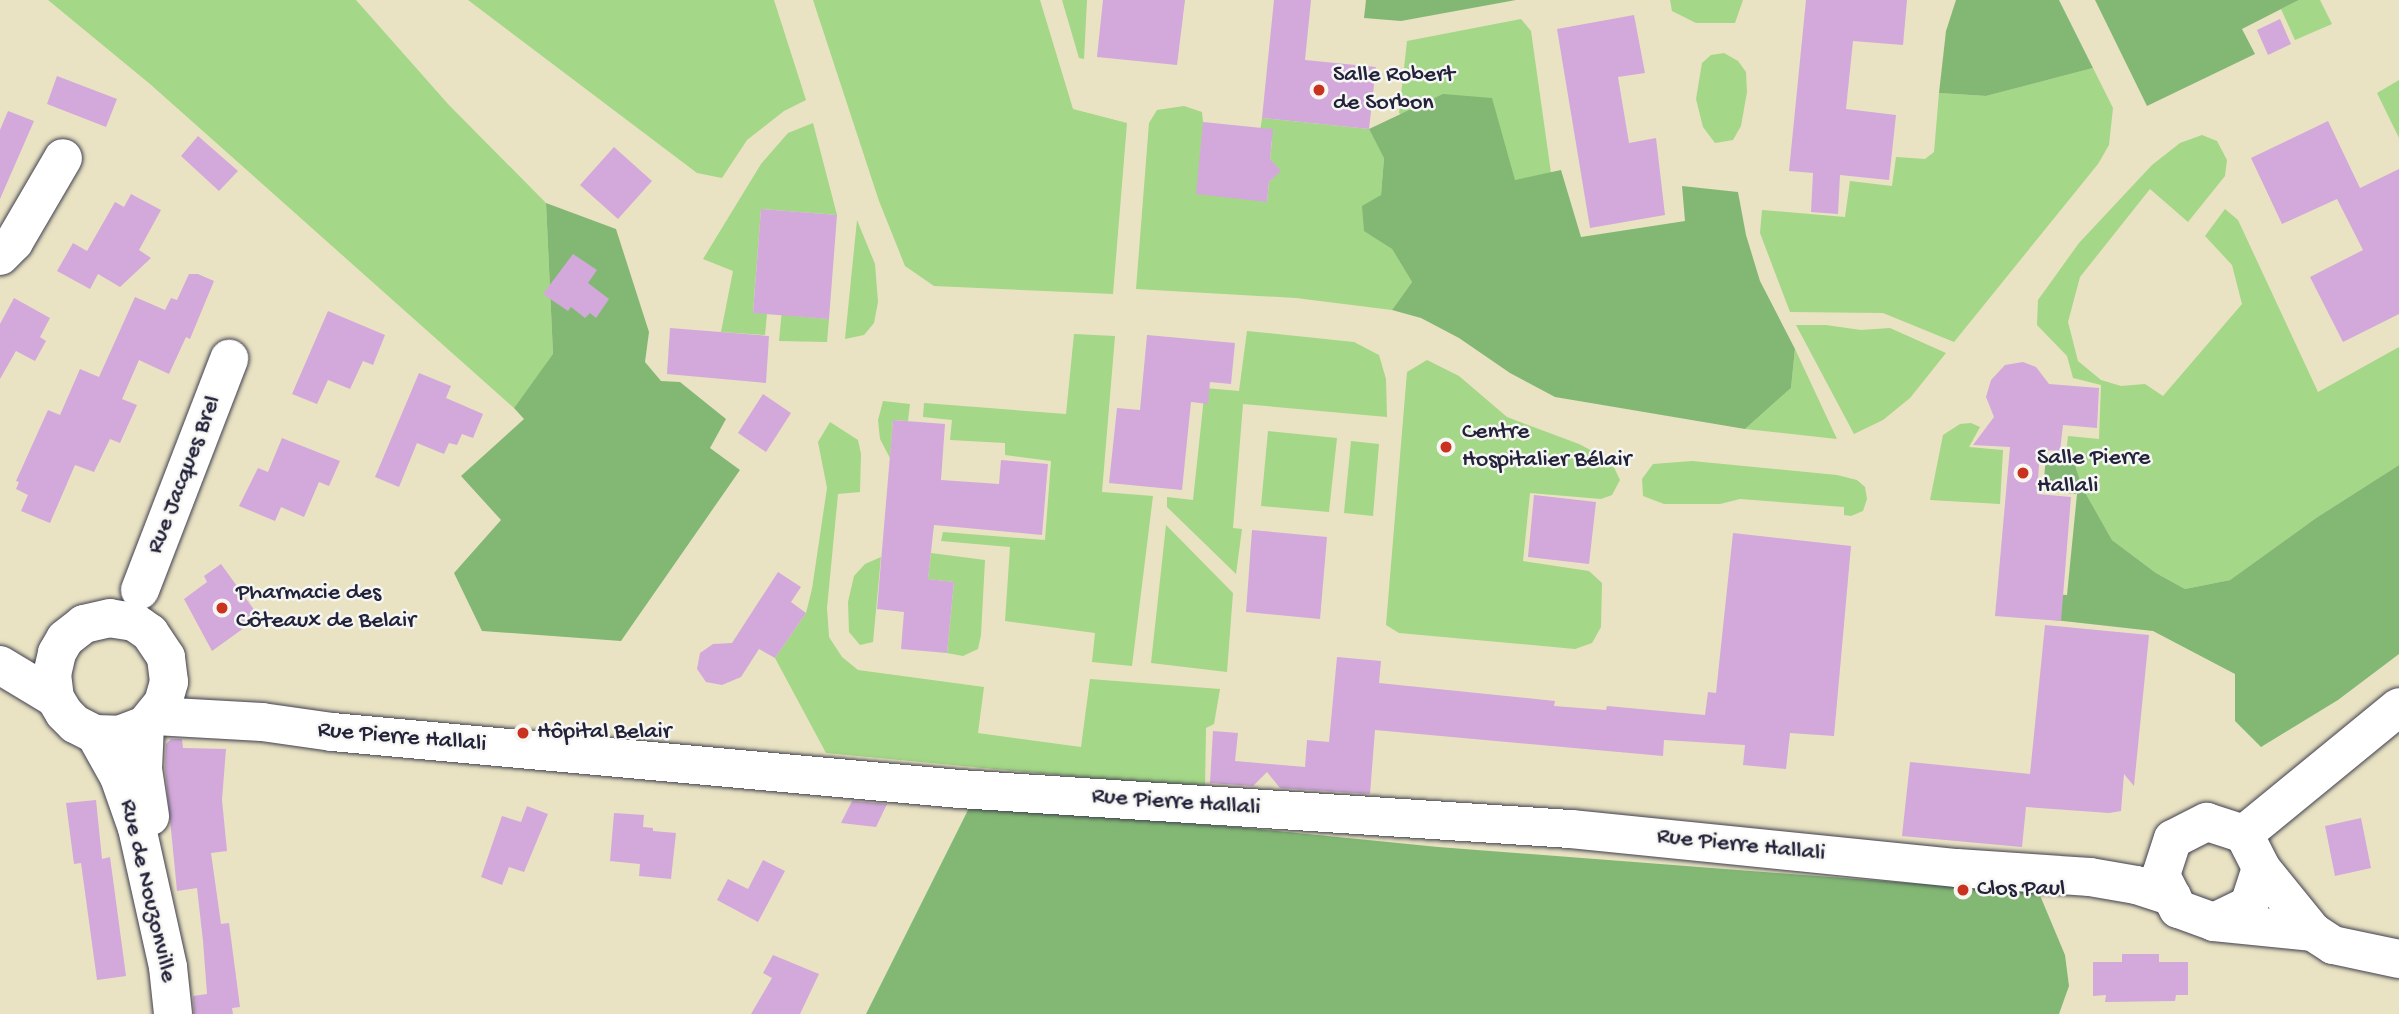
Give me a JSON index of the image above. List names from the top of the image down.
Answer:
{
  "streets": {
    "street": ["Rue Jacques Brel", "Rue Pierre Hallali", "Rue de Nouzonville"]
  },
  "crossings": [
    ["Rue Pierre Hallali", "Rue de Nouzonville"]
  ],
  "places": [
    "Salle Robert de Sorbon",
    "Centre Hospitalier Bélair",
    "Salle Pierre Hallali",
    "Pharmacie des Côteaux de Belair",
    "Hôpital Belair",
    "Clos Paul"
  ]
}
